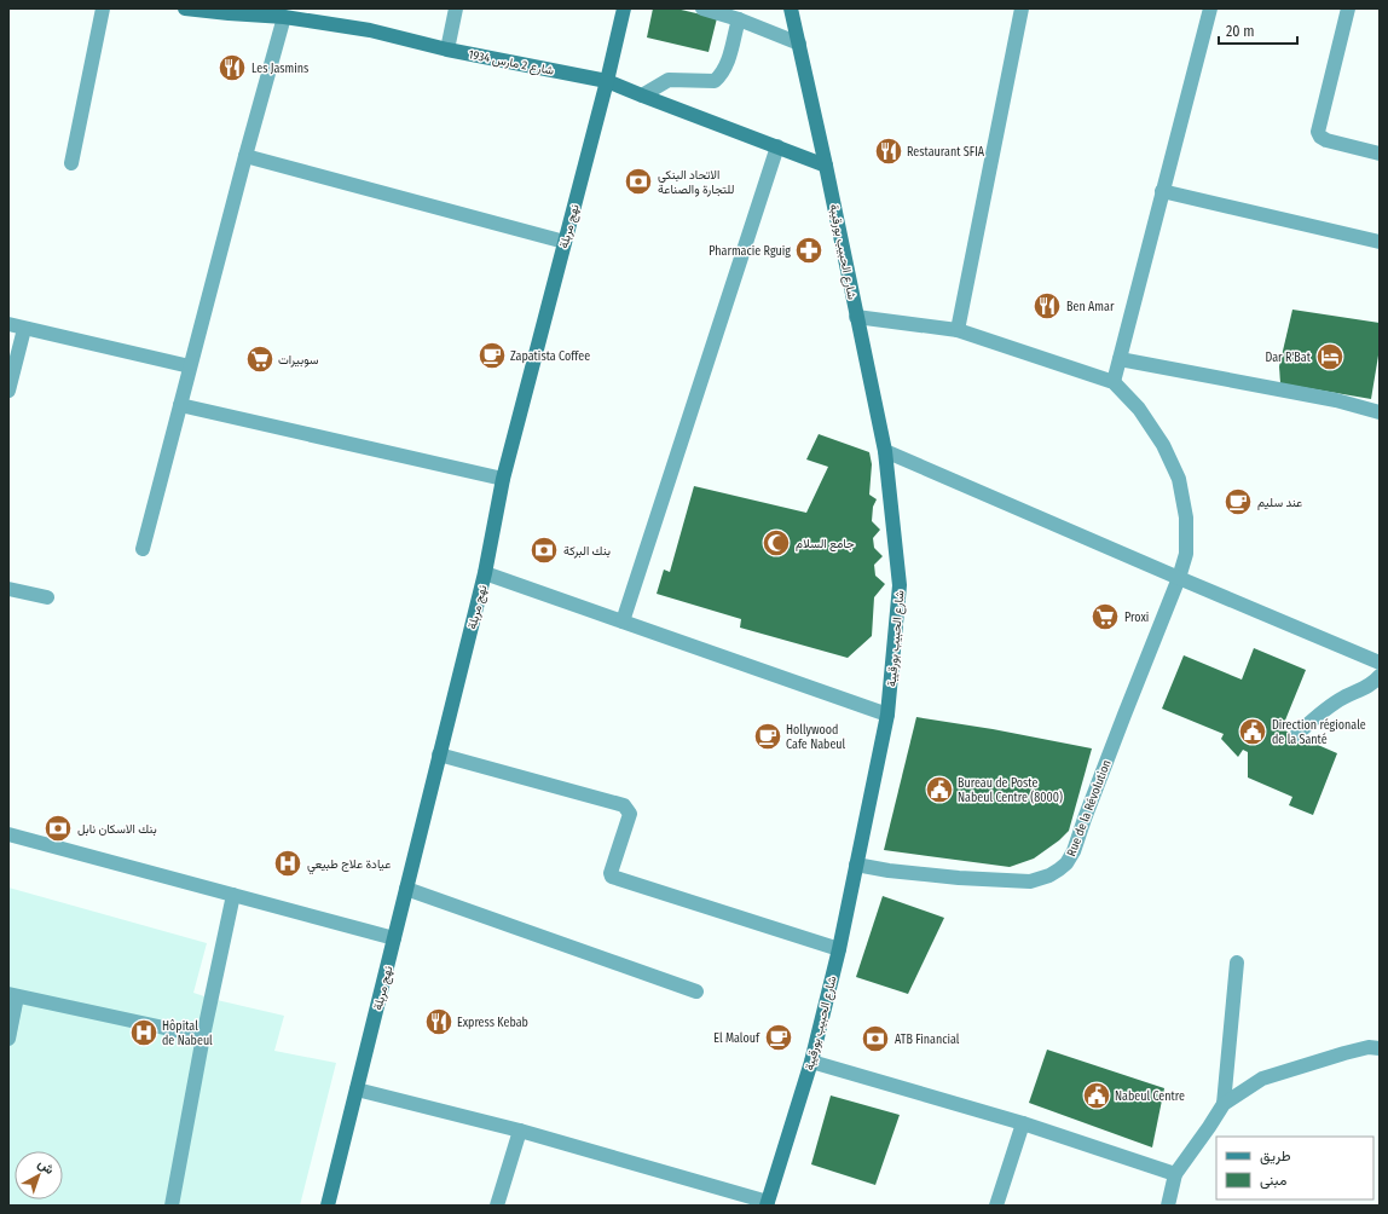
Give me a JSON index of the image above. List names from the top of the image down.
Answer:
{
  "streets": {
    "main road": ["شارع 2 مارس 1934", "نهج مربلة", "شارع الحبيب بورقيبة"],
    "street": ["Rue de la Révolution"]
  },
  "crossings": [
    ["شارع 2 مارس 1934", "نهج مربلة"],
    ["شارع 2 مارس 1934", "شارع الحبيب بورقيبة"],
    ["شارع الحبيب بورقيبة", "Rue de la Révolution"]
  ],
  "places": {
    "restaurant": [
      "Les Jasmins",
      "Restaurant SFIA",
      "Ben Amar",
      "Express Kebab"
    ],
    "bank": [
      "الاتحاد البنكي للتجارة والصناعة",
      "بنك البركة",
      "بنك الاسكان نابل",
      "ATB Financial"
    ],
    "pharmacy": ["Pharmacie Rguig"],
    "cafe": [
      "Zapatista Coffee",
      "عند سليم",
      "Hollywood Cafe Nabeul",
      "El Malouf"
    ],
    "hotel": ["Dar R'Bat"],
    "supermarket": ["سوبيرات", "Proxi"],
    "mosque": ["جامع السلام"],
    "public building": ["Direction régionale de la Santé", "Bureau de Poste Nabeul Centre (8000)", "Nabeul Centre"],
    "hospital": ["عيادة علاج طبيعي", "Hôpital de Nabeul"]
  },
  "legend": ["طريق", "مبنى"],
  "scale_bar": "20 m",
  "north": "top right"
}
